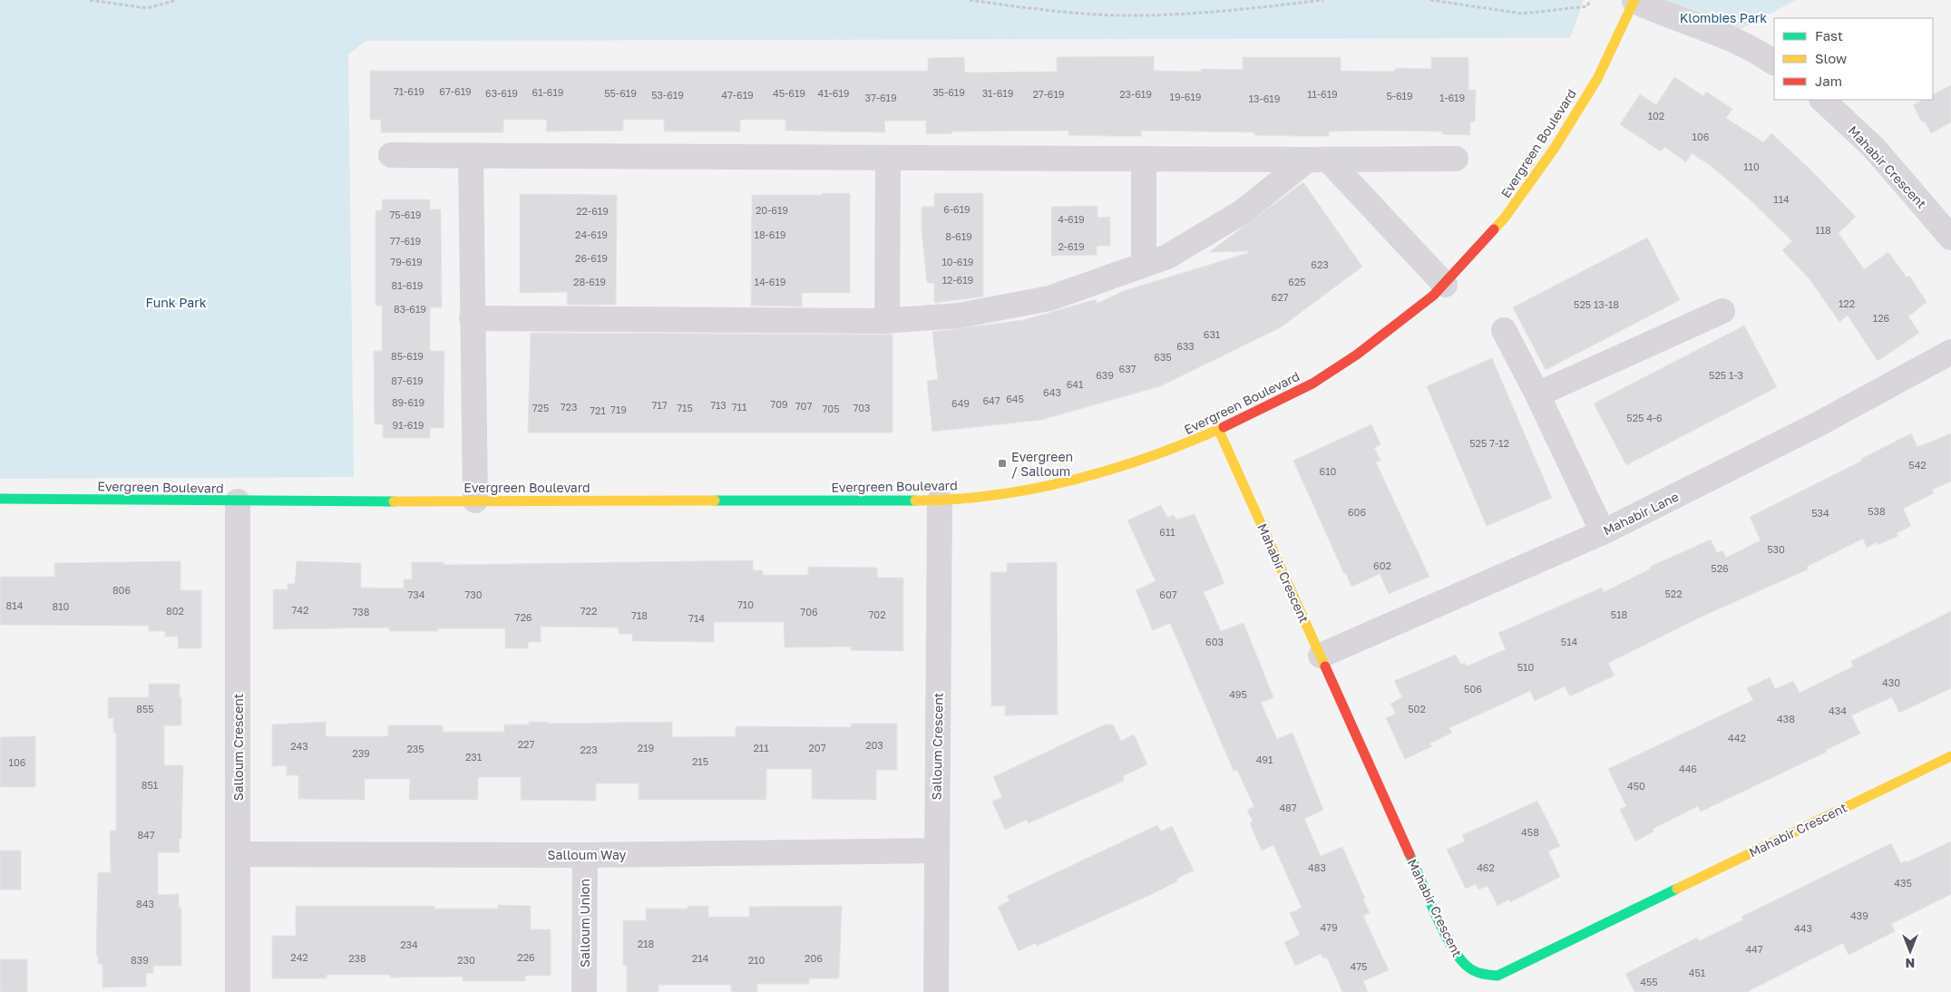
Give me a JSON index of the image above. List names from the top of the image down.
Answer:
{
  "streets": {
    "street": [
      "Evergreen Boulevard",
      "Mahabir Crescent",
      "Mahabir Lane",
      "Salloum Crescent",
      "Salloum Way",
      "Salloum Union"
    ]
  },
  "crossings": [
    ["Evergreen Boulevard", "Mahabir Crescent"],
    ["Evergreen Boulevard", "Salloum Crescent"],
    ["Mahabir Crescent", "Mahabir Lane"],
    ["Salloum Crescent", "Salloum Way"],
    ["Salloum Way", "Salloum Union"]
  ],
  "parks": ["Klombies Park", "Funk Park"],
  "places": {
    "transit": ["Evergreen / Salloum"]
  },
  "house_numbers": [
    "71-619",
    "67-619",
    "61-619",
    "35-619",
    "63-619",
    "55-619",
    "45-619",
    "41-619",
    "31-619",
    "27-619",
    "23-619",
    "11-619",
    "53-619",
    "47-619",
    "5-619",
    "19-619",
    "37-619",
    "1-619",
    "13-619",
    "102",
    "106",
    "110",
    "114",
    "6-619",
    "20-619",
    "22-619",
    "75-619",
    "4-619",
    "118",
    "24-619",
    "18-619",
    "8-619",
    "77-619",
    "2-619",
    "26-619",
    "79-619",
    "10-619",
    "623",
    "12-619",
    "28-619",
    "14-619",
    "625",
    "81-619",
    "627",
    "122",
    "525 13-18",
    "83-619",
    "126",
    "631",
    "633",
    "85-619",
    "635",
    "637",
    "639",
    "525 1-3",
    "87-619",
    "641",
    "643",
    "645",
    "647",
    "89-619",
    "649",
    "709",
    "717",
    "713",
    "707",
    "723",
    "711",
    "725",
    "715",
    "703",
    "705",
    "719",
    "721",
    "525 4-6",
    "91-619",
    "525 7-12",
    "542",
    "610",
    "538",
    "606",
    "534",
    "611",
    "530",
    "602",
    "526",
    "806",
    "522",
    "734",
    "730",
    "607",
    "710",
    "814",
    "810",
    "742",
    "802",
    "722",
    "738",
    "706",
    "702",
    "518",
    "718",
    "726",
    "714",
    "603",
    "514",
    "510",
    "430",
    "506",
    "495",
    "855",
    "502",
    "434",
    "438",
    "442",
    "227",
    "203",
    "243",
    "219",
    "211",
    "207",
    "235",
    "223",
    "239",
    "231",
    "491",
    "215",
    "106",
    "446",
    "851",
    "450",
    "487",
    "458",
    "847",
    "483",
    "462",
    "435",
    "843",
    "439",
    "479",
    "443",
    "218",
    "234",
    "447",
    "242",
    "226",
    "238",
    "214",
    "206",
    "839",
    "230",
    "210",
    "475",
    "451",
    "455"
  ],
  "legend": ["Fast", "Slow", "Jam"],
  "north": "bottom"
}
